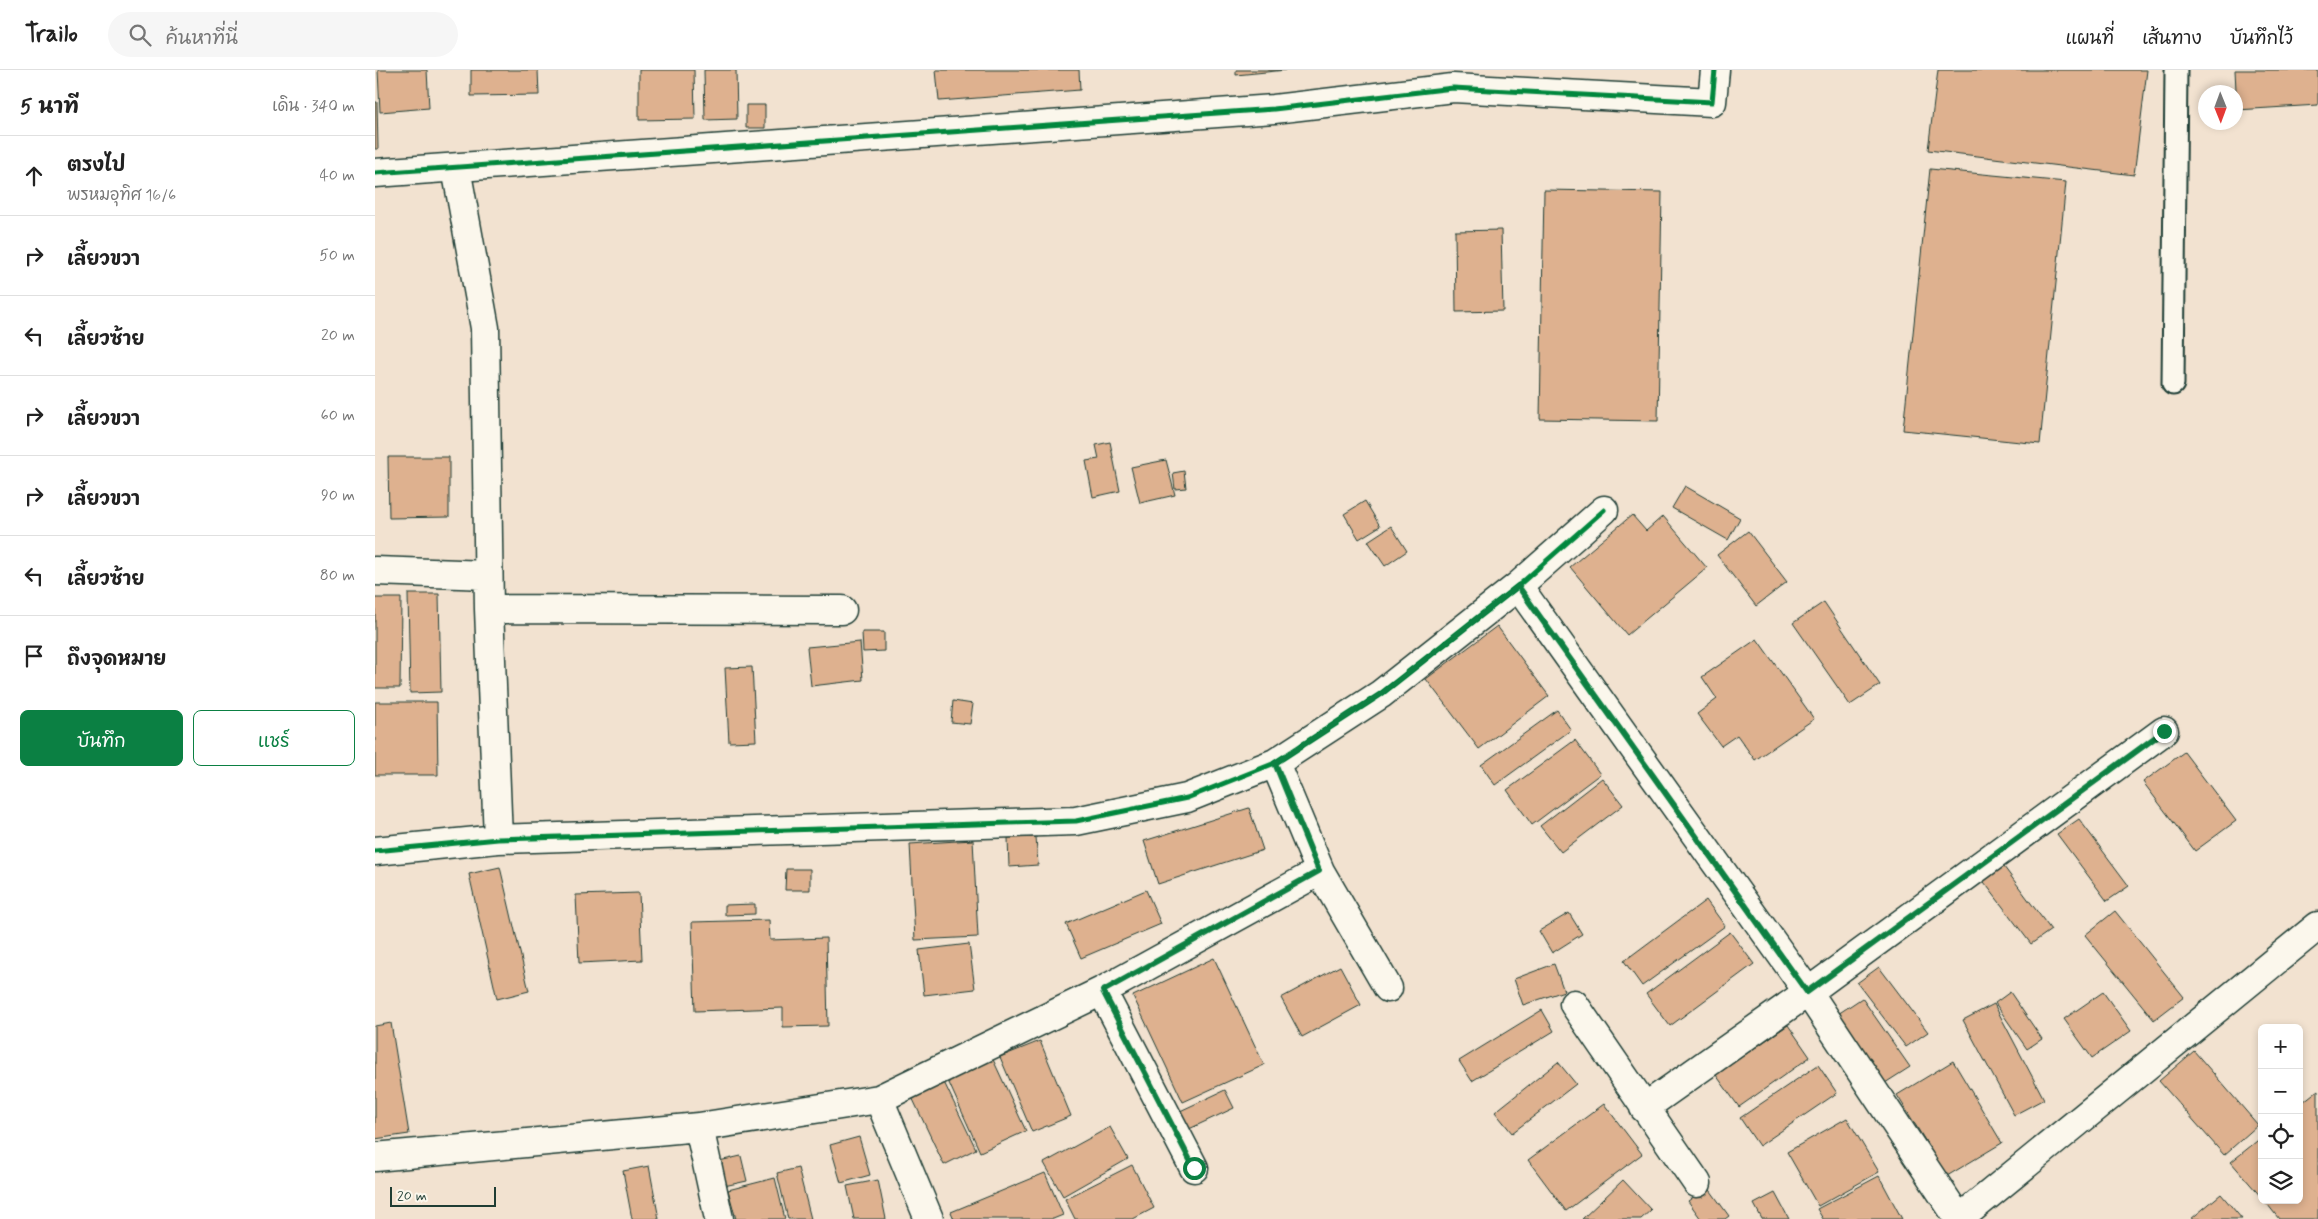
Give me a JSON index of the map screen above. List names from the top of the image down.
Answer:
{
  "scale_bar": "20 m",
  "north": "bottom",
  "page": {
    "header": "Trailo",
    "search": "ค้นหาที่นี่",
    "nav": ["แผนที่", "เส้นทาง", "บันทึกไว้"],
    "heading": ["5 นาที", "เดิน · 340 m"],
    "list": [
      ["ตรงไป", "พรหมอุทิศ 16/6", "40 m"],
      ["เลี้ยวขวา", "50 m"],
      ["เลี้ยวซ้าย", "20 m"],
      ["เลี้ยวขวา", "60 m"],
      ["เลี้ยวขวา", "90 m"],
      ["เลี้ยวซ้าย", "80 m"],
      "ถึงจุดหมาย"
    ],
    "buttons": ["บันทึก", "แชร์"],
    "map_buttons": ["+", "−"],
    "scale": "20 m"
  }
}
